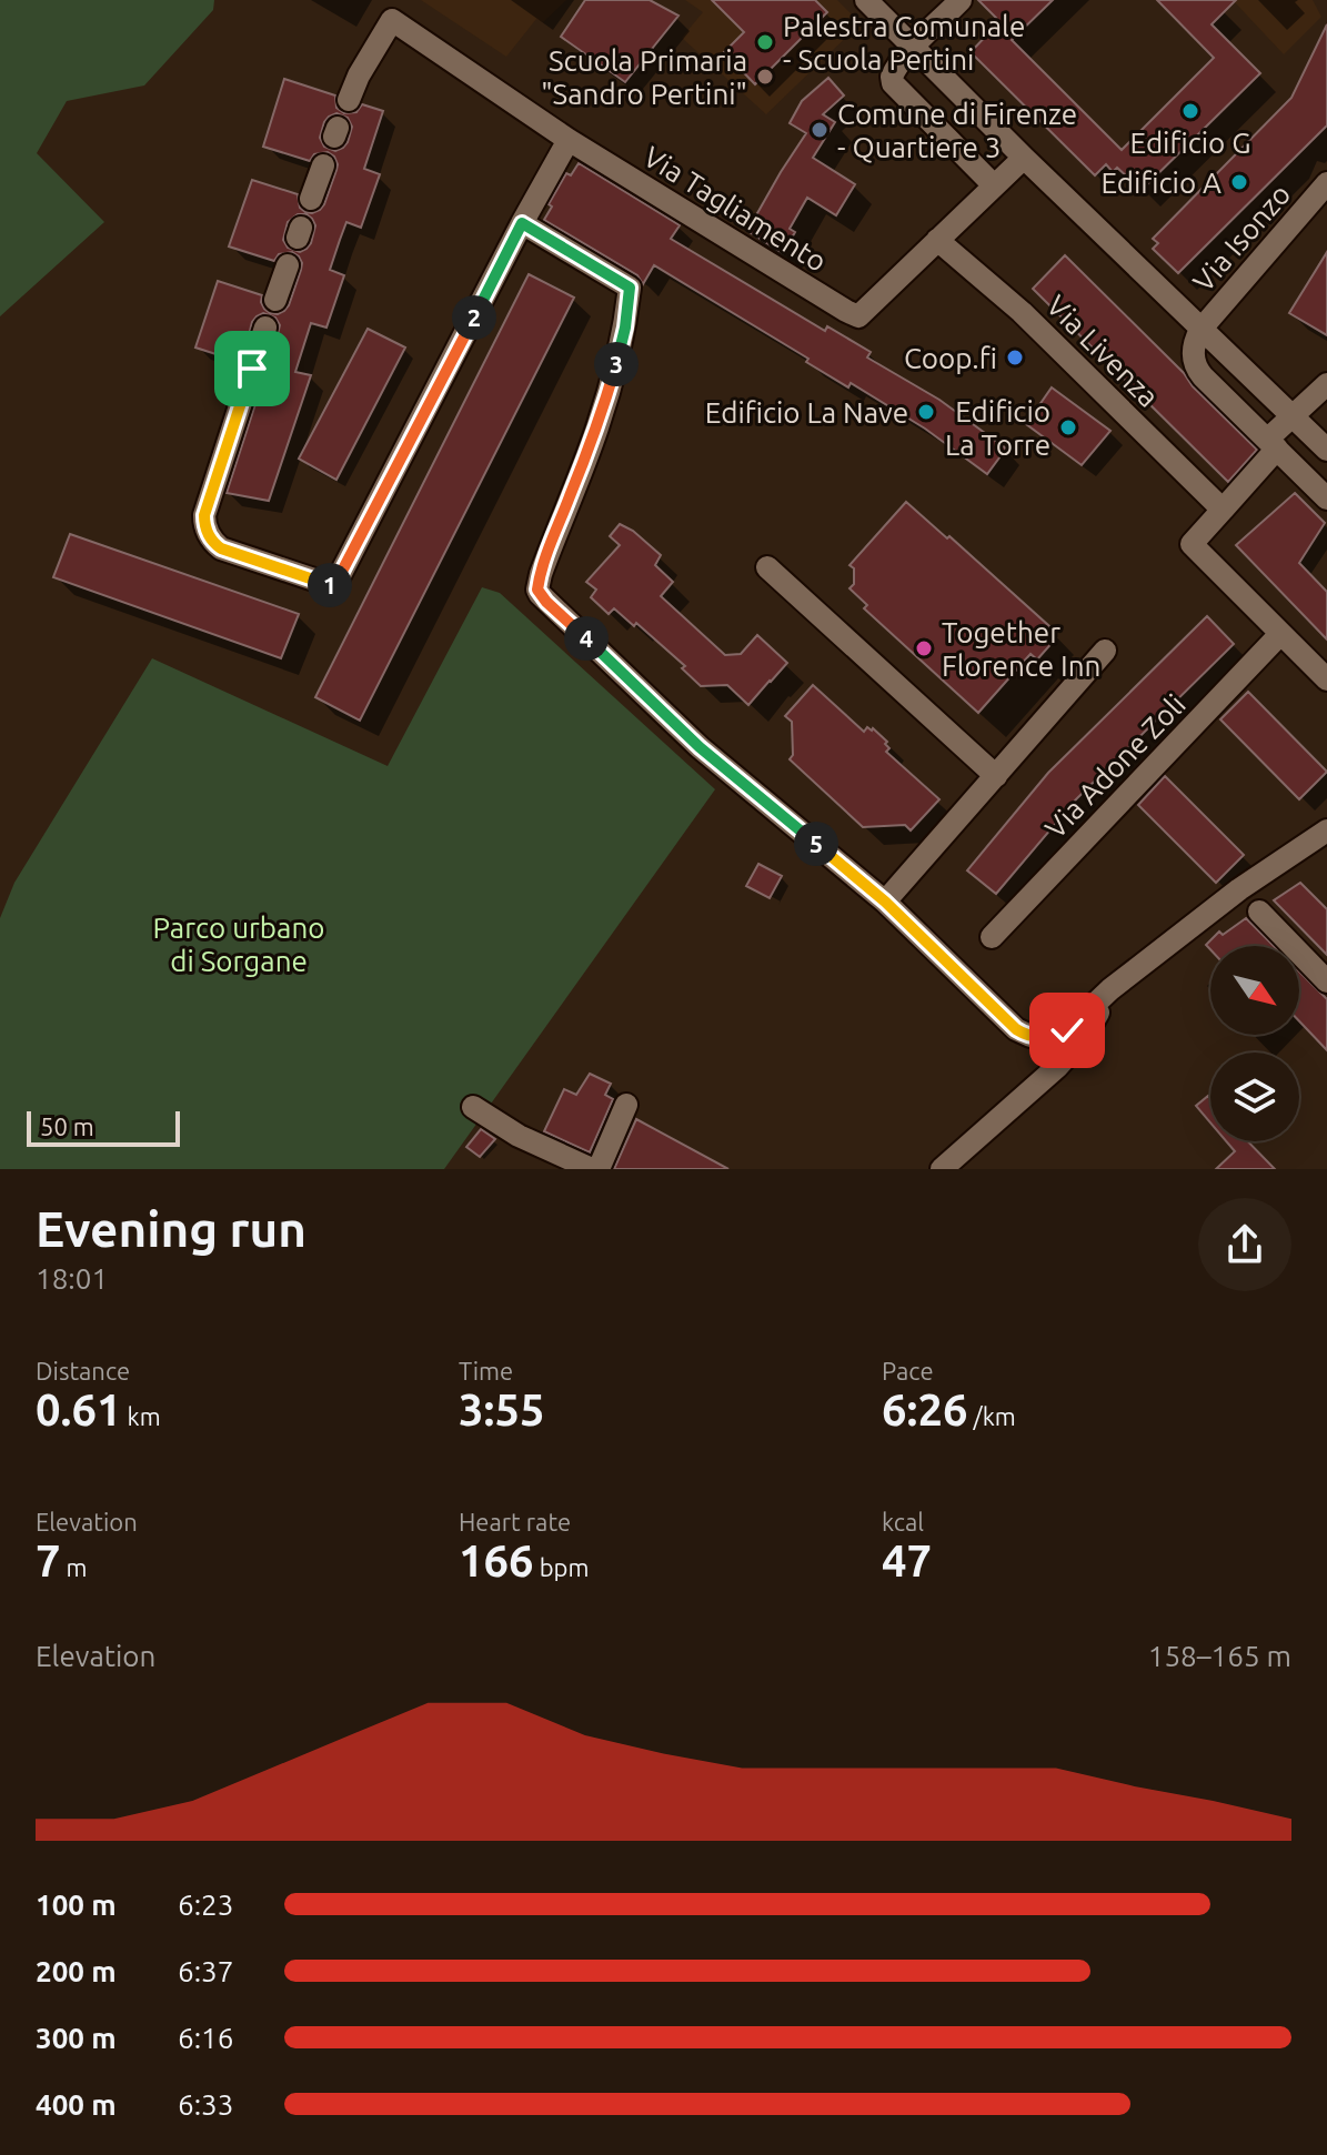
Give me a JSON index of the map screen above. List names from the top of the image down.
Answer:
{
  "streets": {
    "street": [
      "Via Tagliamento",
      "Via Isonzo",
      "Via Livenza",
      "Via Adone Zoli"
    ]
  },
  "crossings": [
    ["Via Tagliamento", "Via Livenza"]
  ],
  "parks": ["Parco urbano di Sorgane"],
  "places": [
    "Palestra Comunale - Scuola Pertini",
    "Scuola Primaria \"Sandro Pertini\"",
    "Edificio G",
    "Comune di Firenze - Quartiere 3",
    "Edificio A",
    "Coop.fi",
    "Edificio La Nave",
    "Edificio La Torre",
    "Together Florence Inn"
  ],
  "scale_bar": "50 m",
  "north": "bottom right",
  "page": {
    "pins": [
      "2",
      "3",
      "1",
      "4",
      "5"
    ],
    "scale": "50 m",
    "heading": ["Evening run", "18:01"],
    "stats": [
      ["Distance", "0.61 km"],
      ["Time", "3:55"],
      ["Pace", "6:26 /km"],
      ["Elevation", "7 m"],
      ["Heart rate", "166 bpm"],
      ["kcal", "47"]
    ],
    "chart": ["Elevation", "158–165 m"],
    "list": [
      {
        "name": "100 m",
        "note": "6:23"
      },
      {
        "name": "200 m",
        "note": "6:37"
      },
      {
        "name": "300 m",
        "note": "6:16"
      },
      {
        "name": "400 m",
        "note": "6:33"
      }
    ]
  }
}
